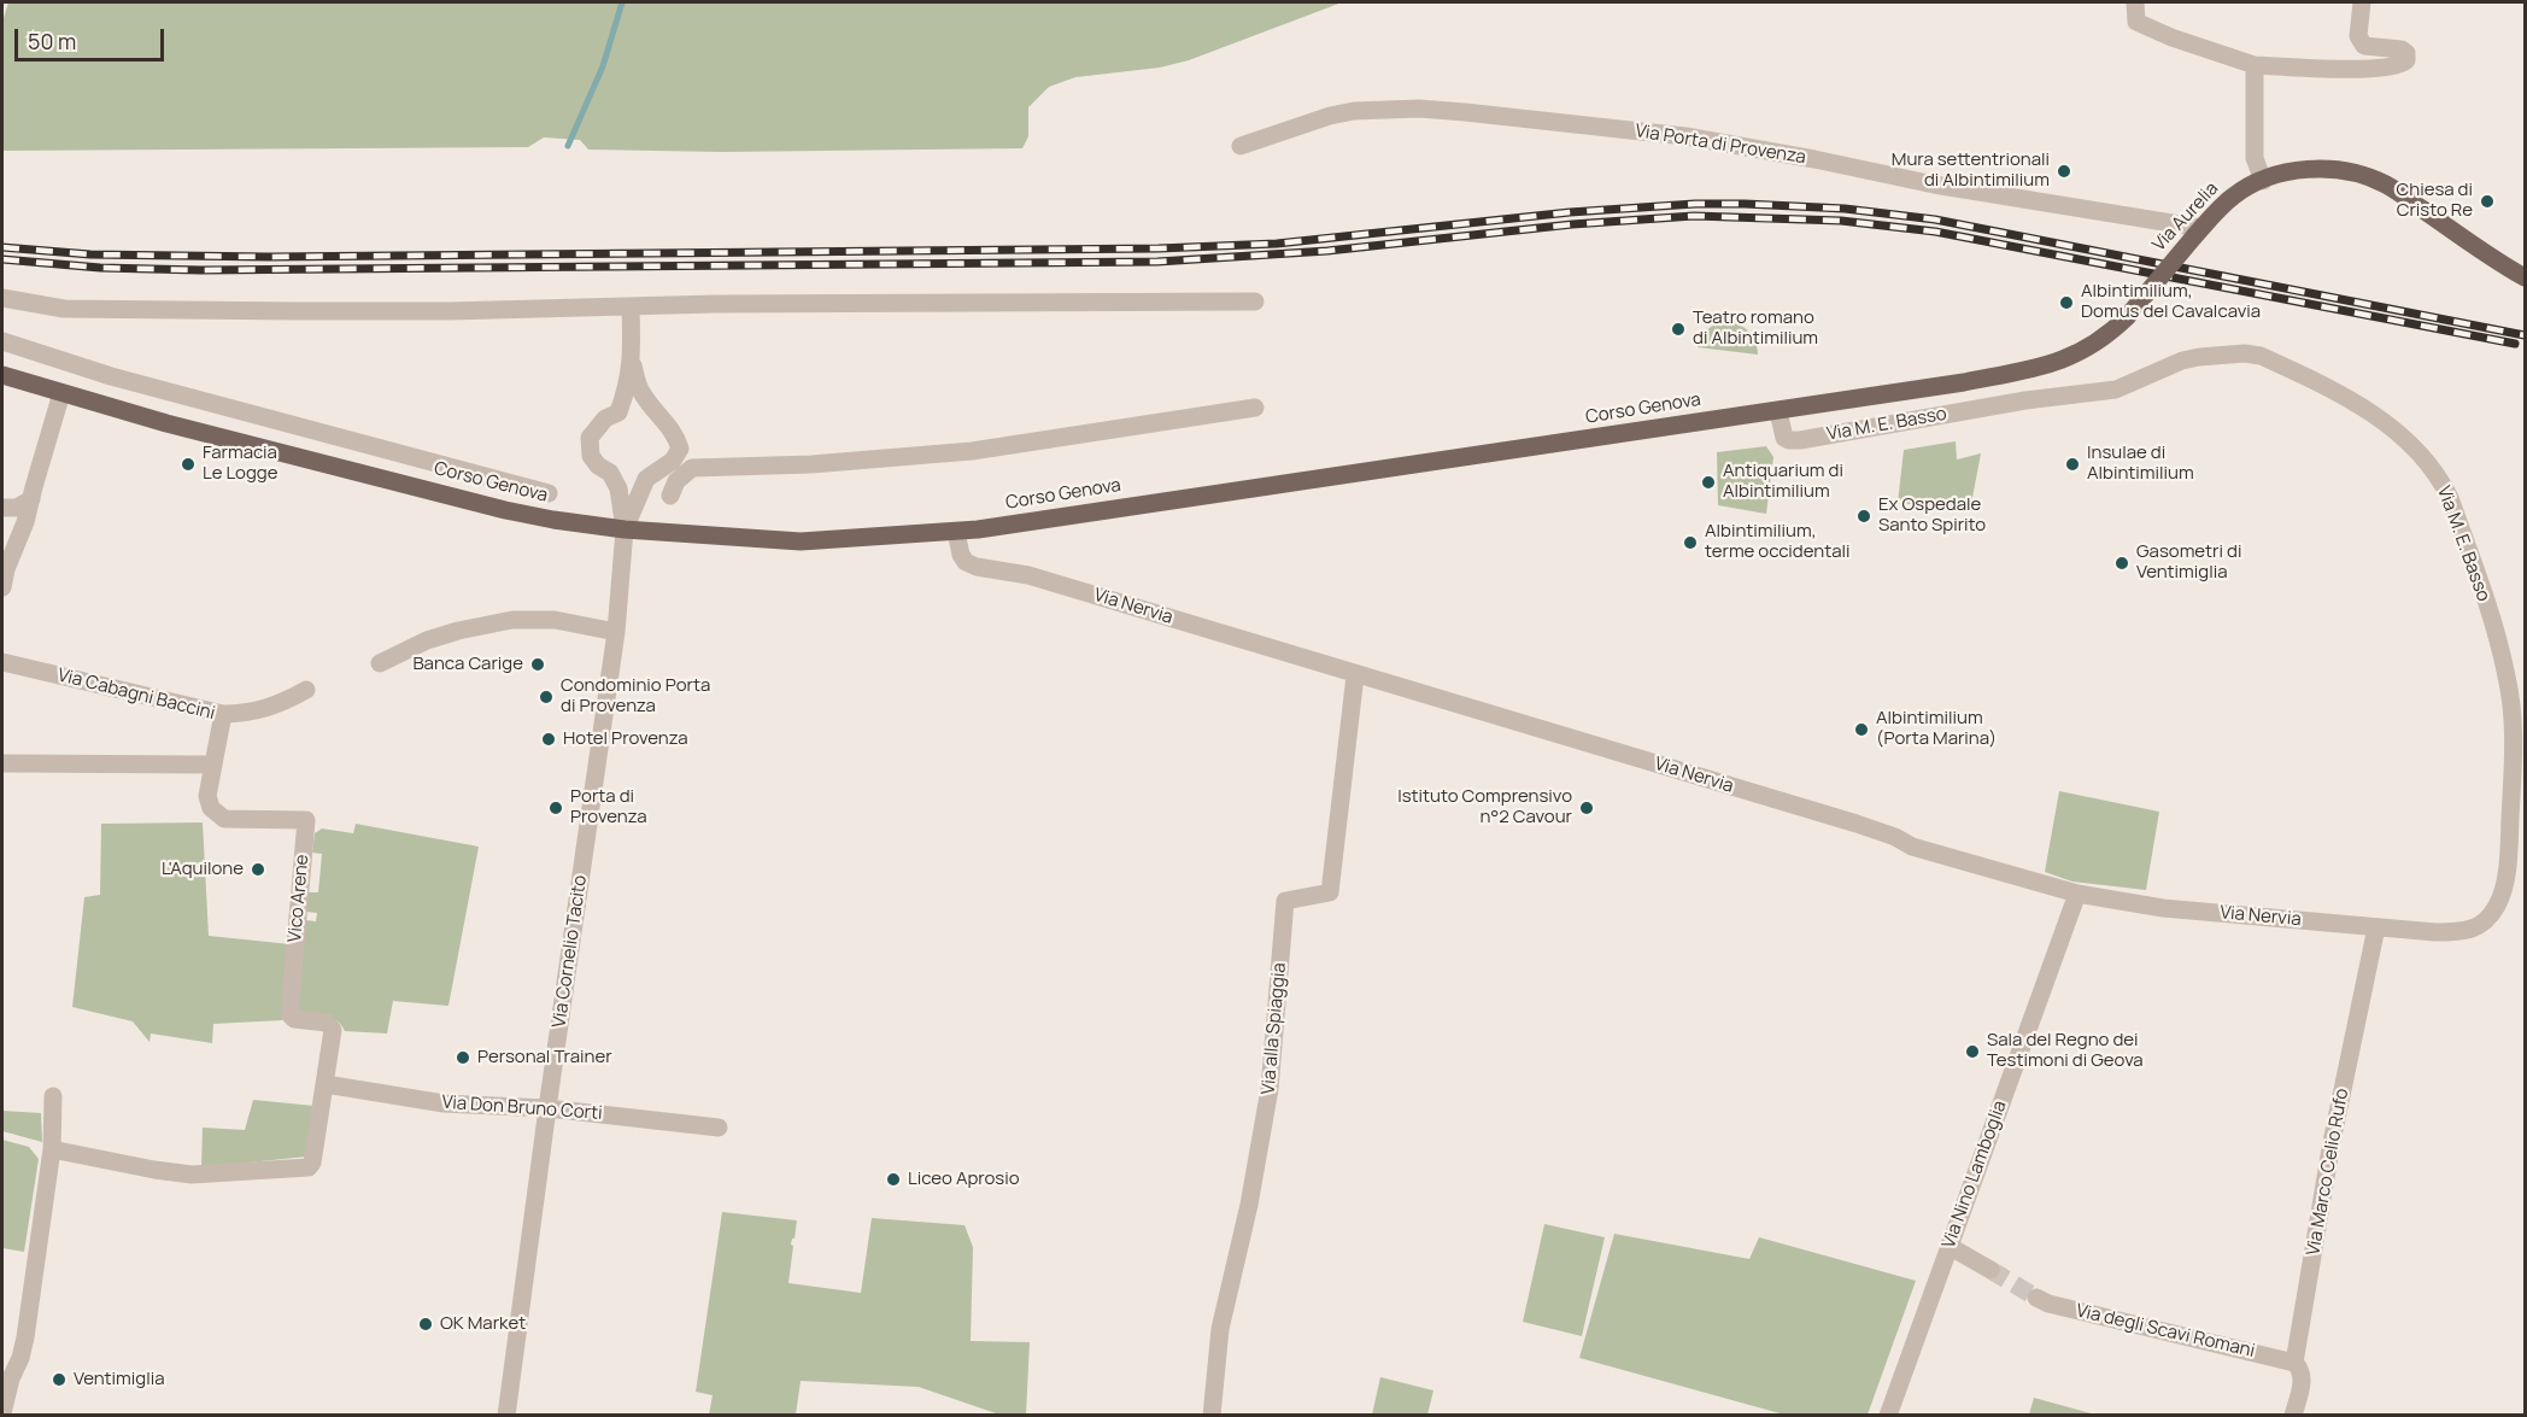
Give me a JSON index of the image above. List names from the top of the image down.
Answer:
{
  "streets": {
    "main road": ["Via Aurelia", "Corso Genova"],
    "street": [
      "Via Porta di Provenza",
      "Via M. E. Basso",
      "Via Nervia",
      "Via Cabagni Baccini",
      "Vico Arene",
      "Via Cornelio Tacito",
      "Via alla Spiaggia",
      "Via Don Bruno Corti",
      "Via Marco Celio Rufo",
      "Via Nino Lamboglia",
      "Via degli Scavi Romani"
    ]
  },
  "crossings": [
    ["Via Porta di Provenza", "Via Aurelia"],
    ["Via Aurelia", "Corso Genova"],
    ["Corso Genova", "Via M. E. Basso"],
    ["Corso Genova", "Via Nervia"],
    ["Corso Genova", "Via Cornelio Tacito"],
    ["Via M. E. Basso", "Via Nervia"],
    ["Via Nervia", "Via alla Spiaggia"],
    ["Via Nervia", "Via Marco Celio Rufo"],
    ["Via Nervia", "Via Nino Lamboglia"],
    ["Via Cabagni Baccini", "Vico Arene"],
    ["Vico Arene", "Via Don Bruno Corti"],
    ["Via Cornelio Tacito", "Via Don Bruno Corti"],
    ["Via Marco Celio Rufo", "Via degli Scavi Romani"]
  ],
  "places": [
    "Mura settentrionali di Albintimilium",
    "Chiesa di Cristo Re",
    "Albintimilium, Domus del Cavalcavia",
    "Teatro romano di Albintimilium",
    "Farmacia Le Logge",
    "Insulae di Albintimilium",
    "Antiquarium di Albintimilium",
    "Ex Ospedale Santo Spirito",
    "Albintimilium, terme occidentali",
    "Gasometri di Ventimiglia",
    "Banca Carige",
    "Condominio Porta di Provenza",
    "Albintimilium (Porta Marina)",
    "Hotel Provenza",
    "Porta di Provenza",
    "Istituto Comprensivo n°2 Cavour",
    "L'Aquilone",
    "Sala del Regno dei Testimoni di Geova",
    "Personal Trainer",
    "Liceo Aprosio",
    "OK Market",
    "Ventimiglia"
  ],
  "scale_bar": "50 m"
}
